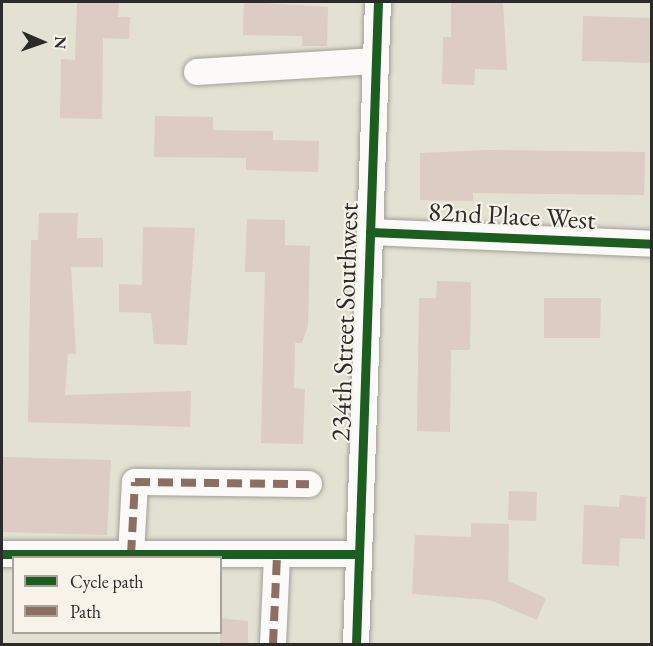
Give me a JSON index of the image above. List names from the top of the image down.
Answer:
{
  "streets": {
    "street": ["82nd Place West", "234th Street Southwest"]
  },
  "crossings": [
    ["82nd Place West", "234th Street Southwest"]
  ],
  "legend": ["Cycle path", "Path"],
  "north": "right"
}
